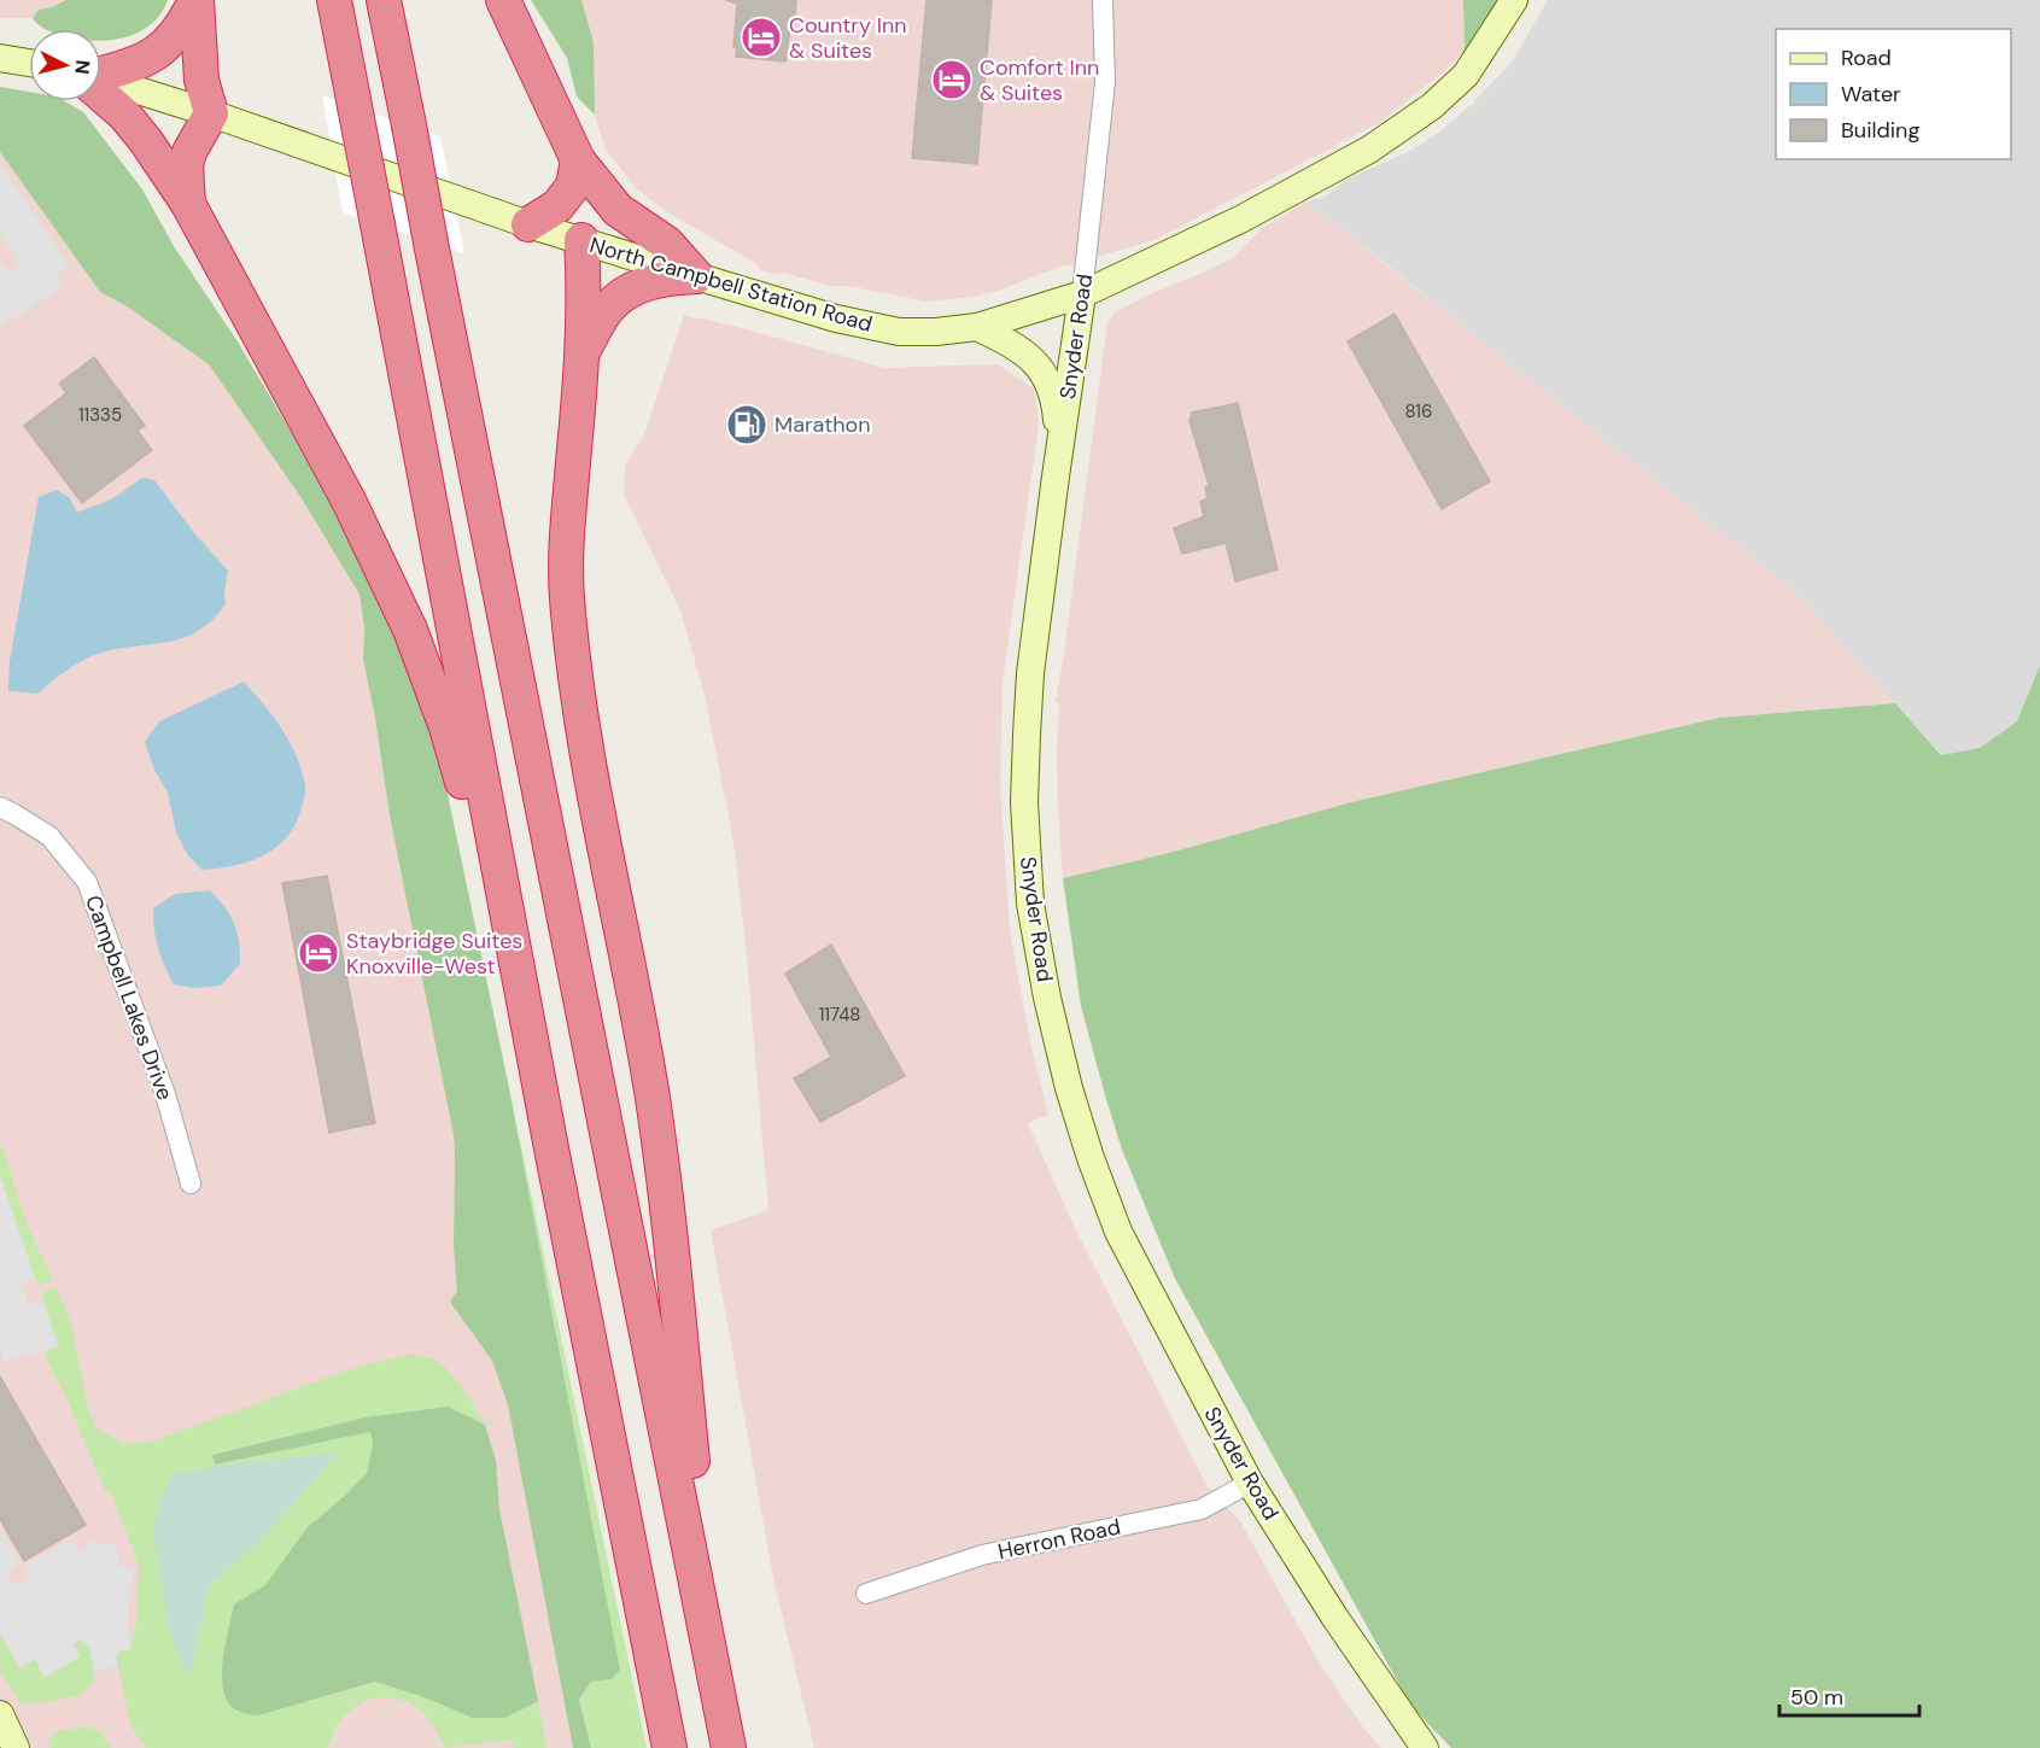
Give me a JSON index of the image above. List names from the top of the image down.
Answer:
{
  "streets": {
    "street": [
      "North Campbell Station Road",
      "Snyder Road",
      "Campbell Lakes Drive",
      "Herron Road"
    ]
  },
  "crossings": [
    ["North Campbell Station Road", "Snyder Road"],
    ["Snyder Road", "Herron Road"]
  ],
  "places": {
    "hotel": ["Country Inn & Suites", "Comfort Inn & Suites", "Staybridge Suites Knoxville-West"],
    "fuel station": ["Marathon"]
  },
  "house_numbers": ["816", "11335", "11748"],
  "legend": ["Road", "Water", "Building"],
  "scale_bar": "50 m",
  "north": "right"
}
